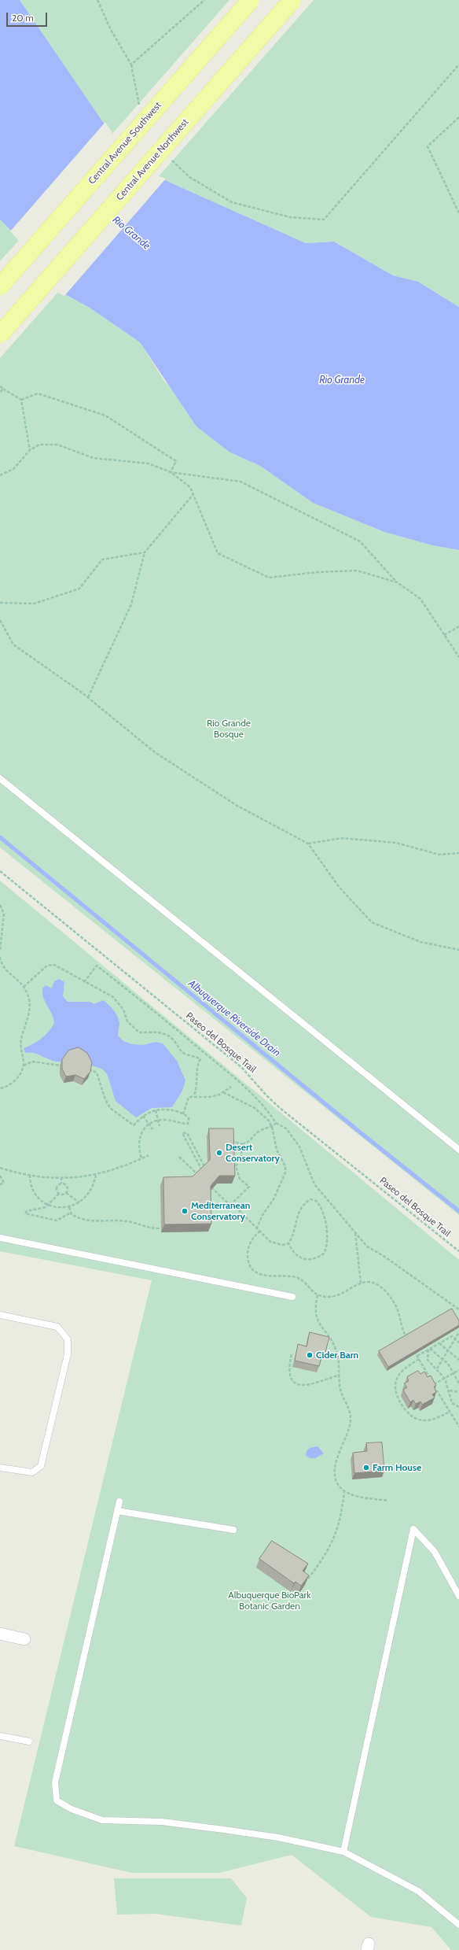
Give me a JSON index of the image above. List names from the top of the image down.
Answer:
{
  "streets": {
    "main road": ["Central Avenue Southwest", "Central Avenue Northwest"],
    "path": ["Paseo del Bosque Trail"]
  },
  "water": ["Rio Grande", "Albuquerque Riverside Drain"],
  "parks": ["Rio Grande Bosque", "Albuquerque BioPark Botanic Garden"],
  "places": [
    "Desert Conservatory",
    "Mediterranean Conservatory",
    "Cider Barn",
    "Farm House"
  ],
  "scale_bar": "20 m"
}
